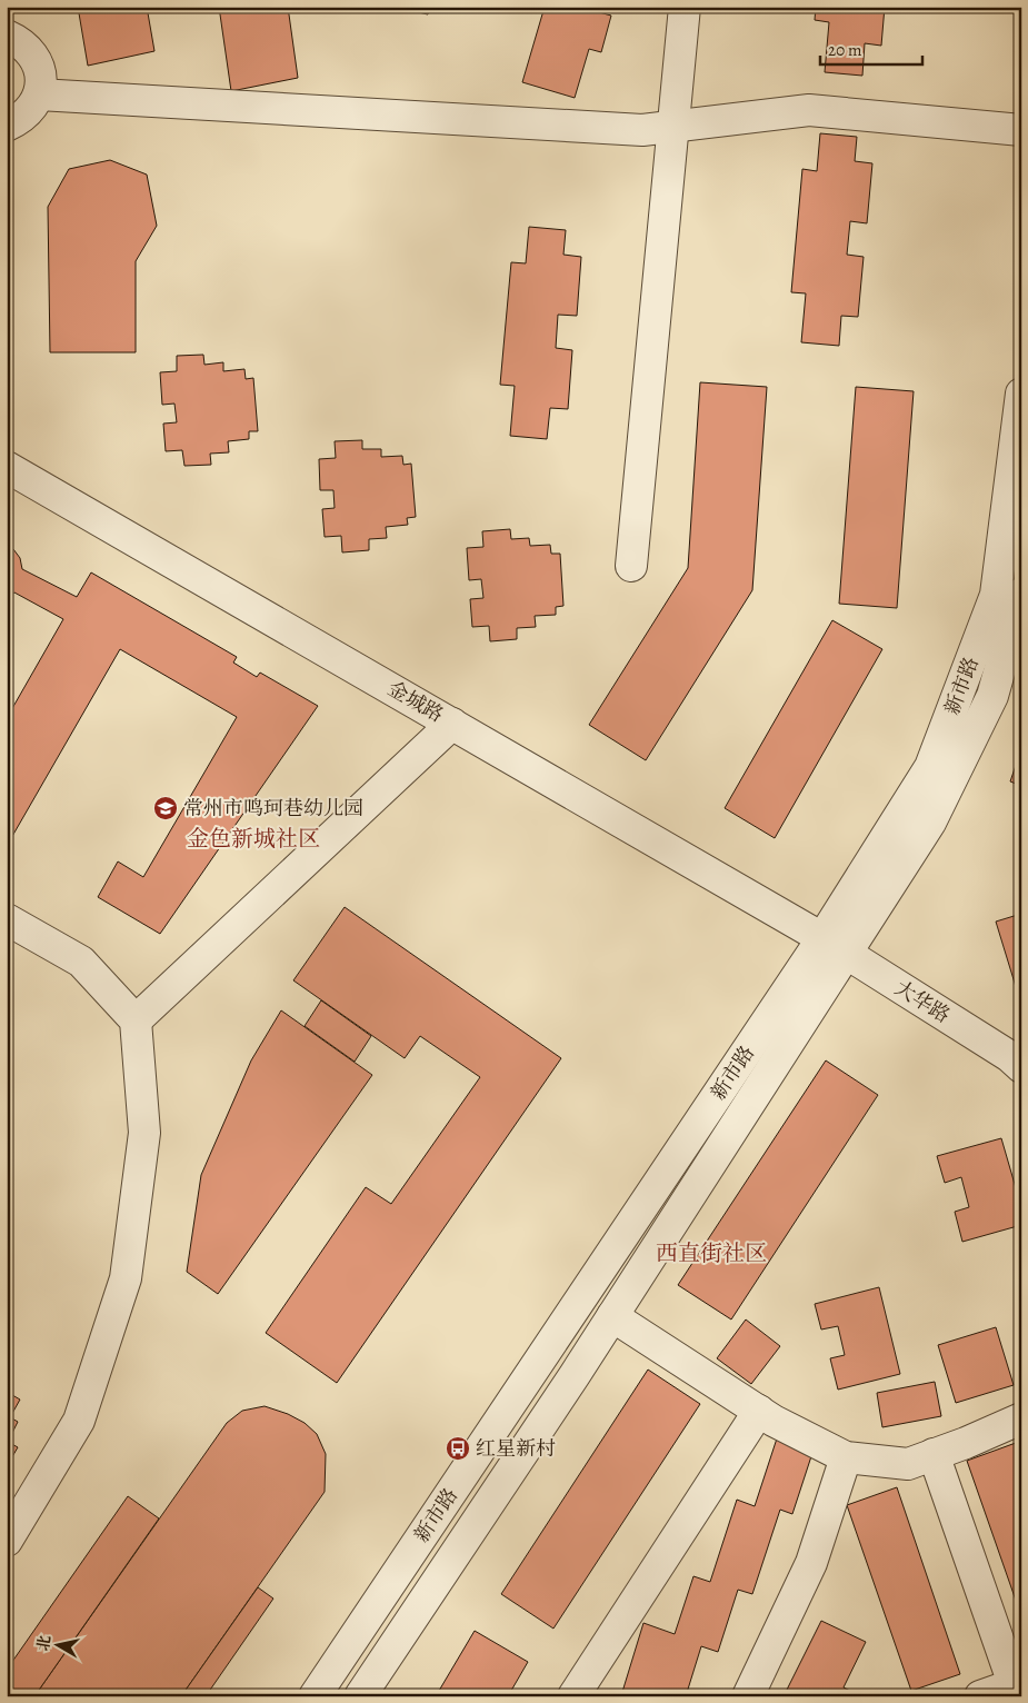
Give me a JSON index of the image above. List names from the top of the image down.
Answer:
{
  "streets": {
    "street": ["新市路", "金城路", "大华路"]
  },
  "crossings": [
    ["新市路", "金城路"],
    ["新市路", "大华路"],
    ["金城路", "大华路"]
  ],
  "districts": ["金色新城社区", "西直街社区"],
  "places": {
    "school or university": ["常州市鸣珂巷幼儿园"],
    "bus stop": ["红星新村"]
  },
  "scale_bar": "20 m",
  "north": "left"
}
